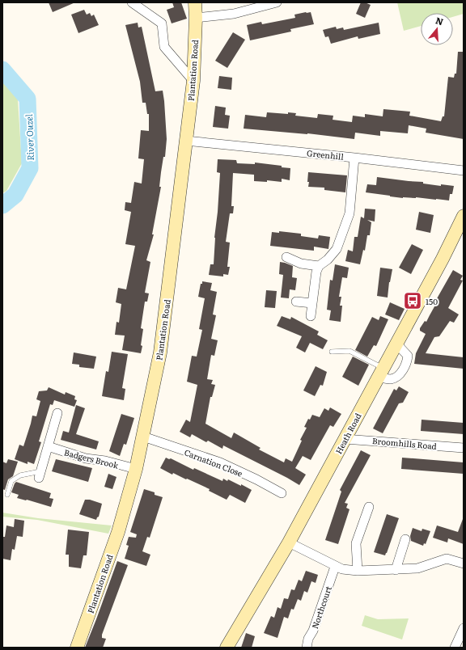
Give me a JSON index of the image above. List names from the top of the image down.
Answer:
{
  "streets": {
    "street": [
      "Plantation Road",
      "Greenhill",
      "Heath Road",
      "Broomhills Road",
      "Badgers Brook",
      "Carnation Close",
      "Northcourt"
    ]
  },
  "crossings": [
    ["Plantation Road", "Greenhill"],
    ["Plantation Road", "Badgers Brook"],
    ["Plantation Road", "Carnation Close"],
    ["Heath Road", "Broomhills Road"]
  ],
  "water": ["River Ouzel"],
  "places": {
    "bus stop": ["150"]
  },
  "north": "top"
}
